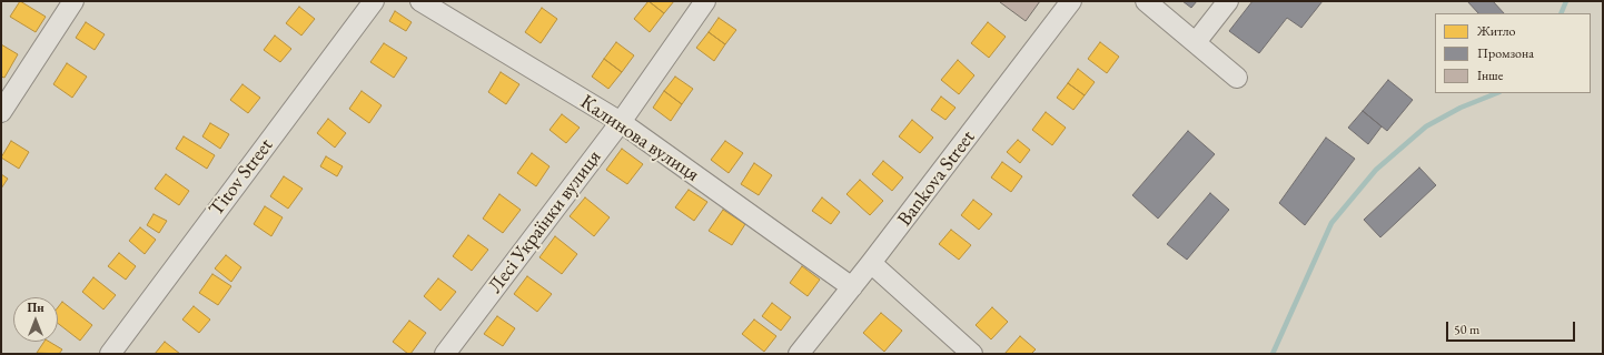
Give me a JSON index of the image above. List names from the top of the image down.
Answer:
{
  "streets": {
    "street": [
      "Калинова вулиця",
      "Titov Street",
      "Bankova Street",
      "Лесі Українки вулиця"
    ]
  },
  "crossings": [
    ["Калинова вулиця", "Bankova Street"],
    ["Калинова вулиця", "Лесі Українки вулиця"]
  ],
  "legend": ["Житло", "Промзона", "Інше"],
  "scale_bar": "50 m",
  "north": "top"
}
